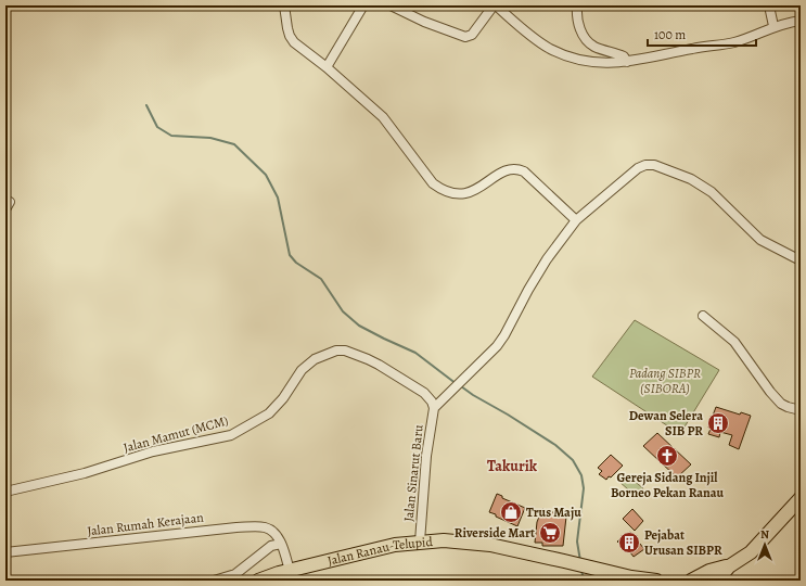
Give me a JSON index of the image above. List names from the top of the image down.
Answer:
{
  "streets": {
    "highway": ["Jalan Ranau-Telupid"],
    "street": ["Jalan Mamut (MCM)", "Jalan Sinarut Baru", "Jalan Rumah Kerajaan"]
  },
  "crossings": [
    ["Jalan Mamut (MCM)", "Jalan Sinarut Baru"],
    ["Jalan Sinarut Baru", "Jalan Ranau-Telupid"],
    ["Jalan Rumah Kerajaan", "Jalan Ranau-Telupid"]
  ],
  "districts": ["Takurik"],
  "parks": ["Padang SIBPR (SIBORA)"],
  "places": {
    "building": ["Dewan Selera SIB PR", "Pejabat Urusan SIBPR"],
    "church": ["Gereja Sidang Injil Borneo Pekan Ranau"],
    "shop": ["Trus Maju"],
    "supermarket": ["Riverside Mart"]
  },
  "scale_bar": "100 m",
  "north": "top"
}
